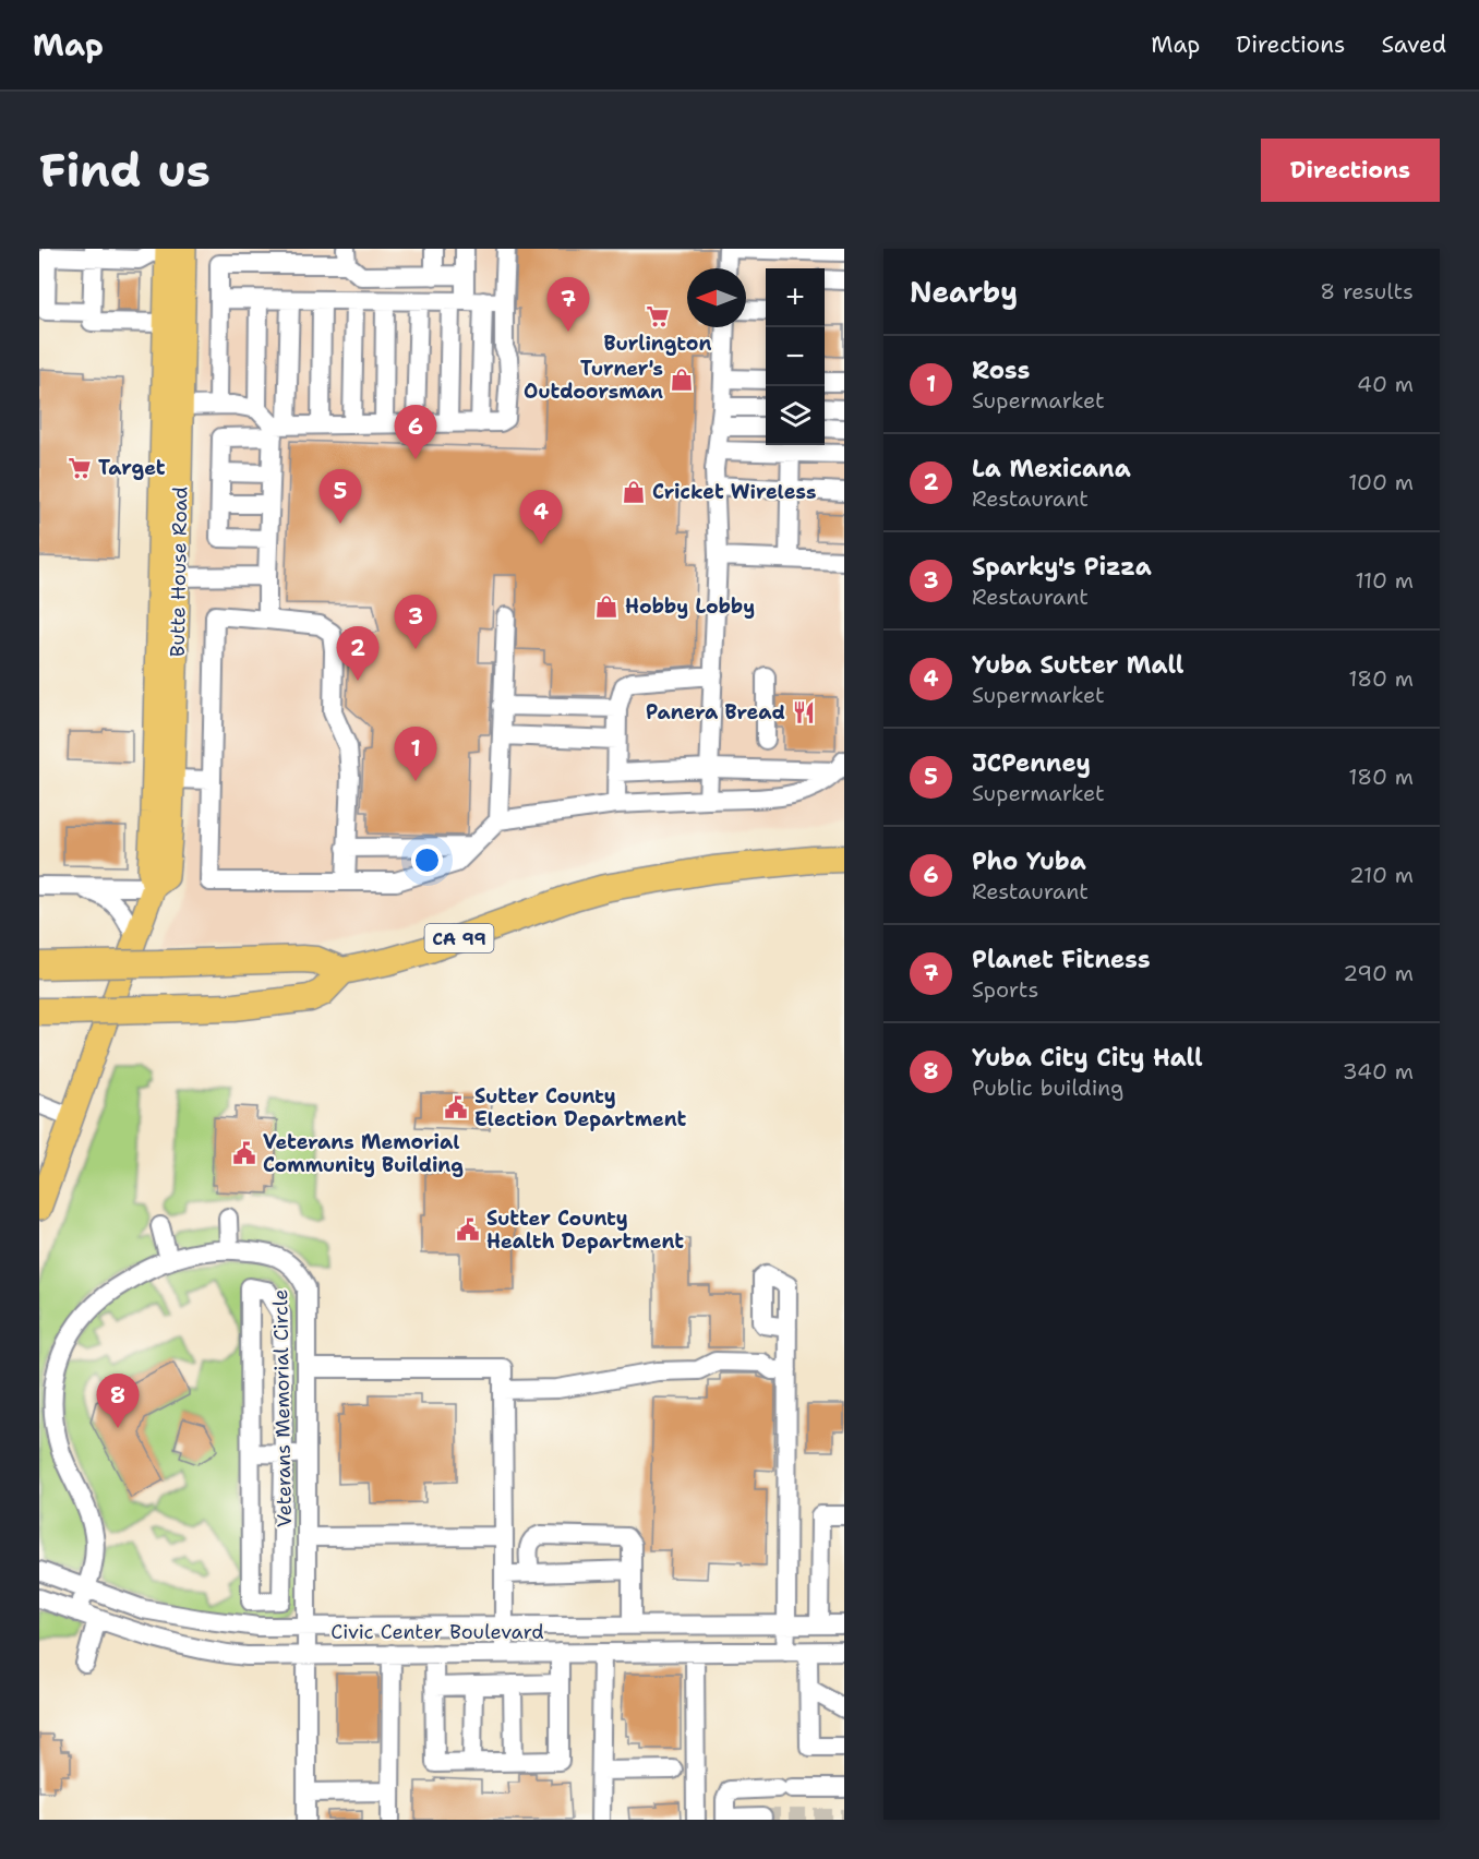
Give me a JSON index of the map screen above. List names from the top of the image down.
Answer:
{
  "streets": {
    "highway": ["CA 99"],
    "main road": ["Butte House Road"],
    "street": ["Veterans Memorial Circle", "Civic Center Boulevard"]
  },
  "crossings": [
    ["Veterans Memorial Circle", "Civic Center Boulevard"]
  ],
  "places": {
    "supermarket": ["Burlington", "Target"],
    "shop": ["Turner's Outdoorsman", "Cricket Wireless", "Hobby Lobby"],
    "restaurant": ["Panera Bread"],
    "public building": ["Sutter County Election Department", "Veterans Memorial Community Building", "Sutter County Health Department"]
  },
  "north": "left",
  "page": {
    "header": "Map",
    "nav": ["Map", "Directions", "Saved"],
    "buttons": "Directions",
    "title": "Find us",
    "heading": ["Nearby", "8 results"],
    "map_buttons": ["+", "−"],
    "pins": [
      "7",
      "6",
      "5",
      "4",
      "3",
      "2",
      "1",
      "8"
    ],
    "list": [
      {
        "mark": "1",
        "name": "Ross",
        "note": "Supermarket",
        "value": "40 m"
      },
      {
        "mark": "2",
        "name": "La Mexicana",
        "note": "Restaurant",
        "value": "100 m"
      },
      {
        "mark": "3",
        "name": "Sparky's Pizza",
        "note": "Restaurant",
        "value": "110 m"
      },
      {
        "mark": "4",
        "name": "Yuba Sutter Mall",
        "note": "Supermarket",
        "value": "180 m"
      },
      {
        "mark": "5",
        "name": "JCPenney",
        "note": "Supermarket",
        "value": "180 m"
      },
      {
        "mark": "6",
        "name": "Pho Yuba",
        "note": "Restaurant",
        "value": "210 m"
      },
      {
        "mark": "7",
        "name": "Planet Fitness",
        "note": "Sports",
        "value": "290 m"
      },
      {
        "mark": "8",
        "name": "Yuba City City Hall",
        "note": "Public building",
        "value": "340 m"
      }
    ]
  }
}
